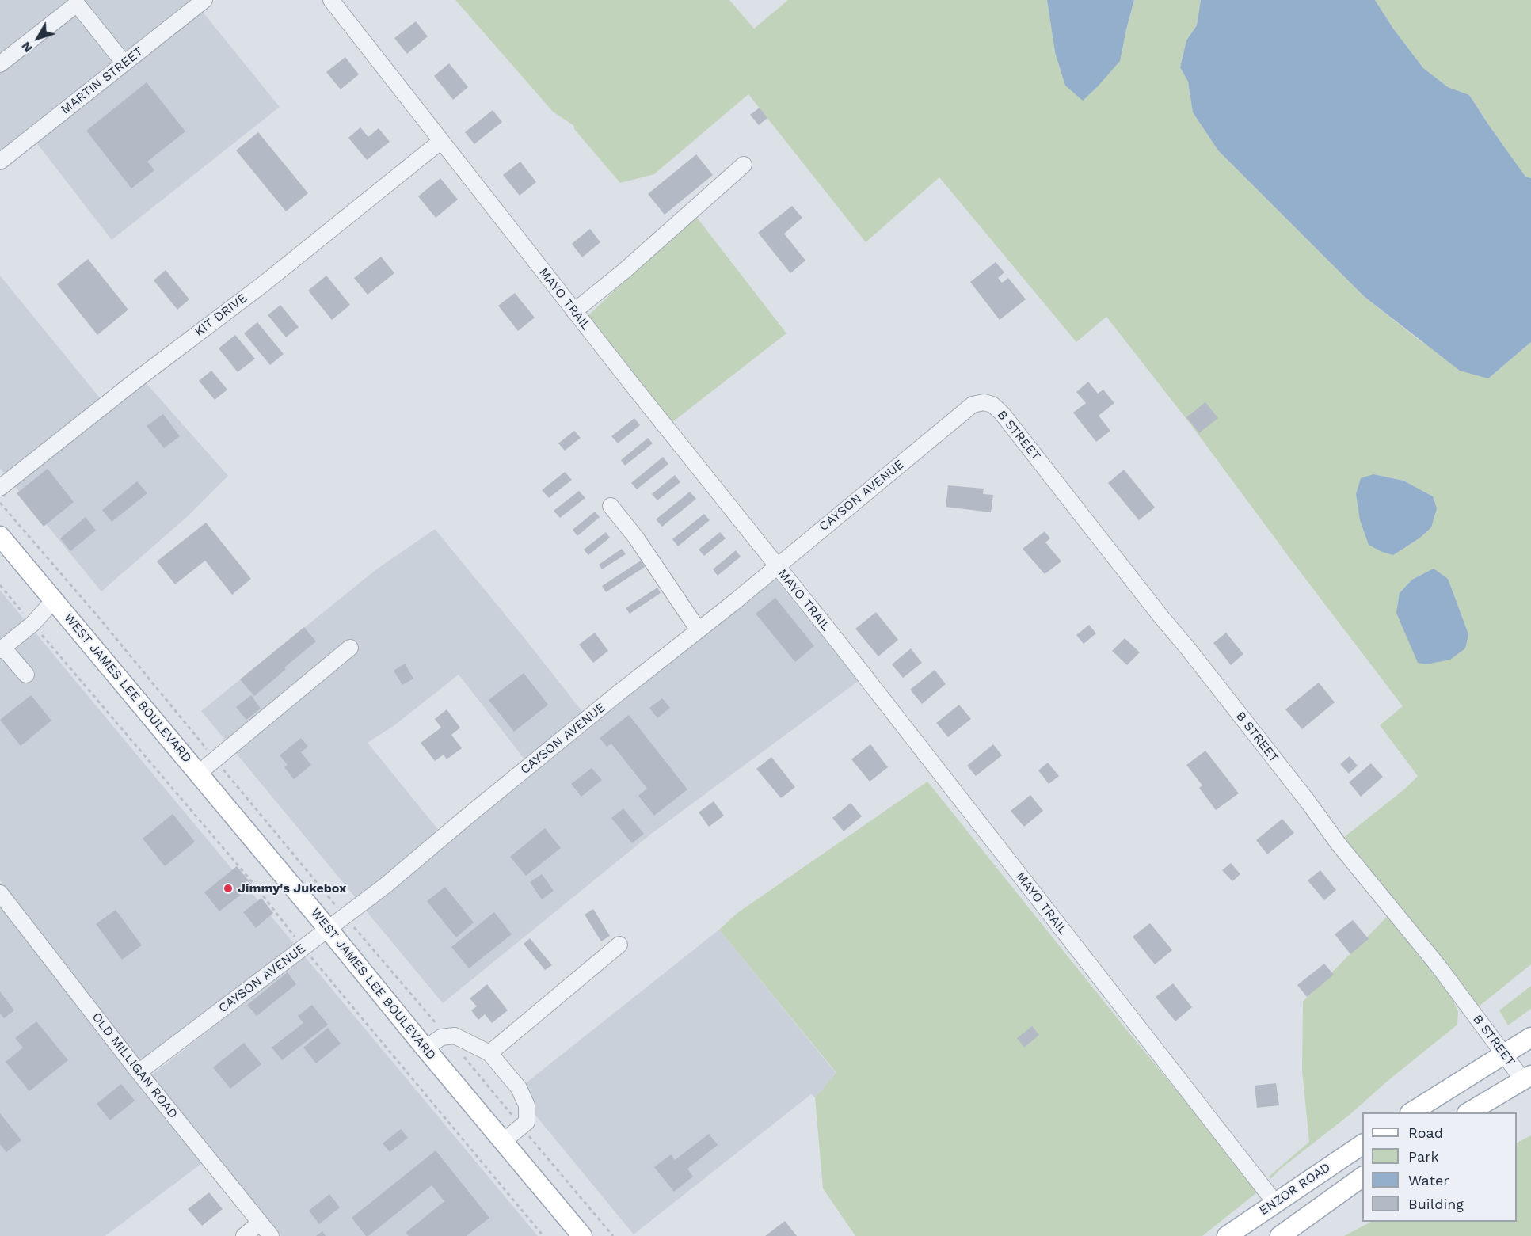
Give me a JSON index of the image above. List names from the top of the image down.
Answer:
{
  "streets": {
    "main road": ["WEST JAMES LEE BOULEVARD", "ENZOR ROAD"],
    "street": [
      "MARTIN STREET",
      "MAYO TRAIL",
      "KIT DRIVE",
      "B STREET",
      "CAYSON AVENUE",
      "OLD MILLIGAN ROAD"
    ]
  },
  "crossings": [
    ["MAYO TRAIL", "KIT DRIVE"],
    ["MAYO TRAIL", "CAYSON AVENUE"],
    ["MAYO TRAIL", "ENZOR ROAD"],
    ["B STREET", "CAYSON AVENUE"],
    ["CAYSON AVENUE", "WEST JAMES LEE BOULEVARD"],
    ["CAYSON AVENUE", "OLD MILLIGAN ROAD"]
  ],
  "places": ["Jimmy's Jukebox"],
  "legend": [
    "Road",
    "Park",
    "Water",
    "Building"
  ],
  "north": "bottom left"
}
